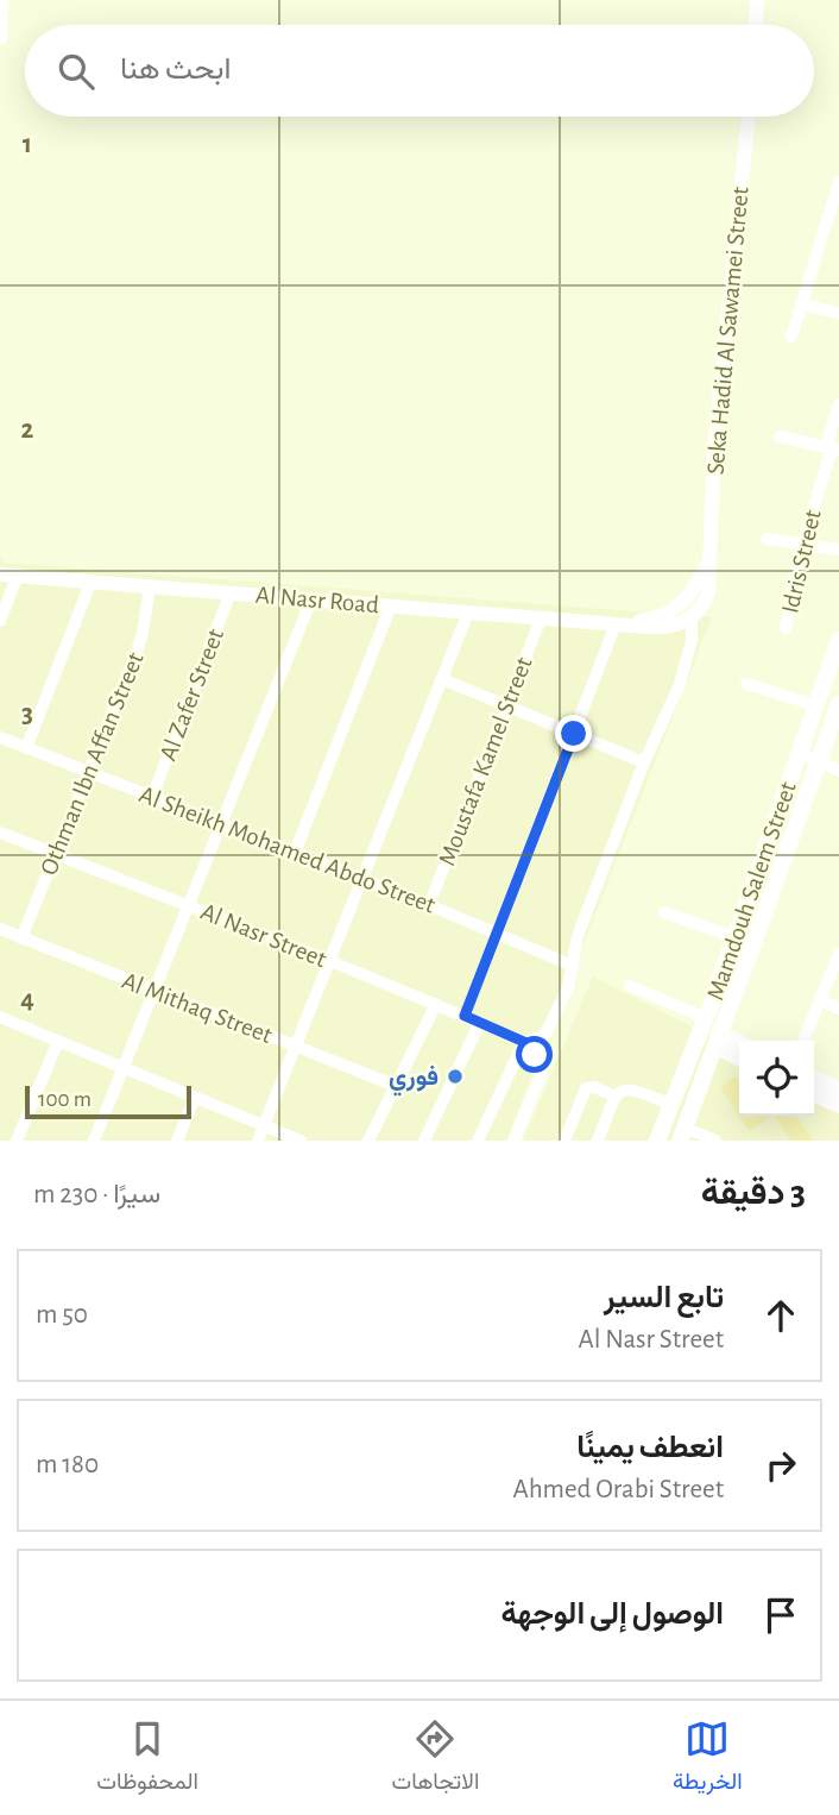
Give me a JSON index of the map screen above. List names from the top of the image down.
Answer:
{
  "streets": {
    "main road": ["Mamdouh Salem Street"],
    "street": [
      "Seka Hadid Al Sawamei Street",
      "Idris Street",
      "Al Nasr Road",
      "Al Zafer Street",
      "Moustafa Kamel Street",
      "Othman Ibn Affan Street",
      "Al Sheikh Mohamed Abdo Street",
      "Al Nasr Street",
      "Al Mithaq Street"
    ]
  },
  "crossings": [
    ["Seka Hadid Al Sawamei Street", "Al Nasr Road"],
    ["Al Nasr Road", "Al Zafer Street"],
    ["Al Nasr Road", "Moustafa Kamel Street"],
    ["Al Nasr Road", "Othman Ibn Affan Street"],
    ["Al Zafer Street", "Al Sheikh Mohamed Abdo Street"],
    ["Moustafa Kamel Street", "Al Sheikh Mohamed Abdo Street"],
    ["Othman Ibn Affan Street", "Al Sheikh Mohamed Abdo Street"],
    ["Othman Ibn Affan Street", "Al Nasr Street"],
    ["Othman Ibn Affan Street", "Al Mithaq Street"]
  ],
  "places": ["فوري"],
  "scale_bar": "100 m",
  "page": {
    "search": "ابحث هنا",
    "scale": "100 m",
    "heading": ["3 دقيقة", "سيرًا · 230 m"],
    "list": [
      ["تابع السير", "Al Nasr Street", "50 m"],
      ["انعطف يمينًا", "Ahmed Orabi Street", "180 m"],
      "الوصول إلى الوجهة"
    ],
    "nav": ["الخريطة", "الاتجاهات", "المحفوظات"]
  },
  "grid": {
    "rows": [
      "1",
      "2",
      "3",
      "4"
    ]
  }
}
